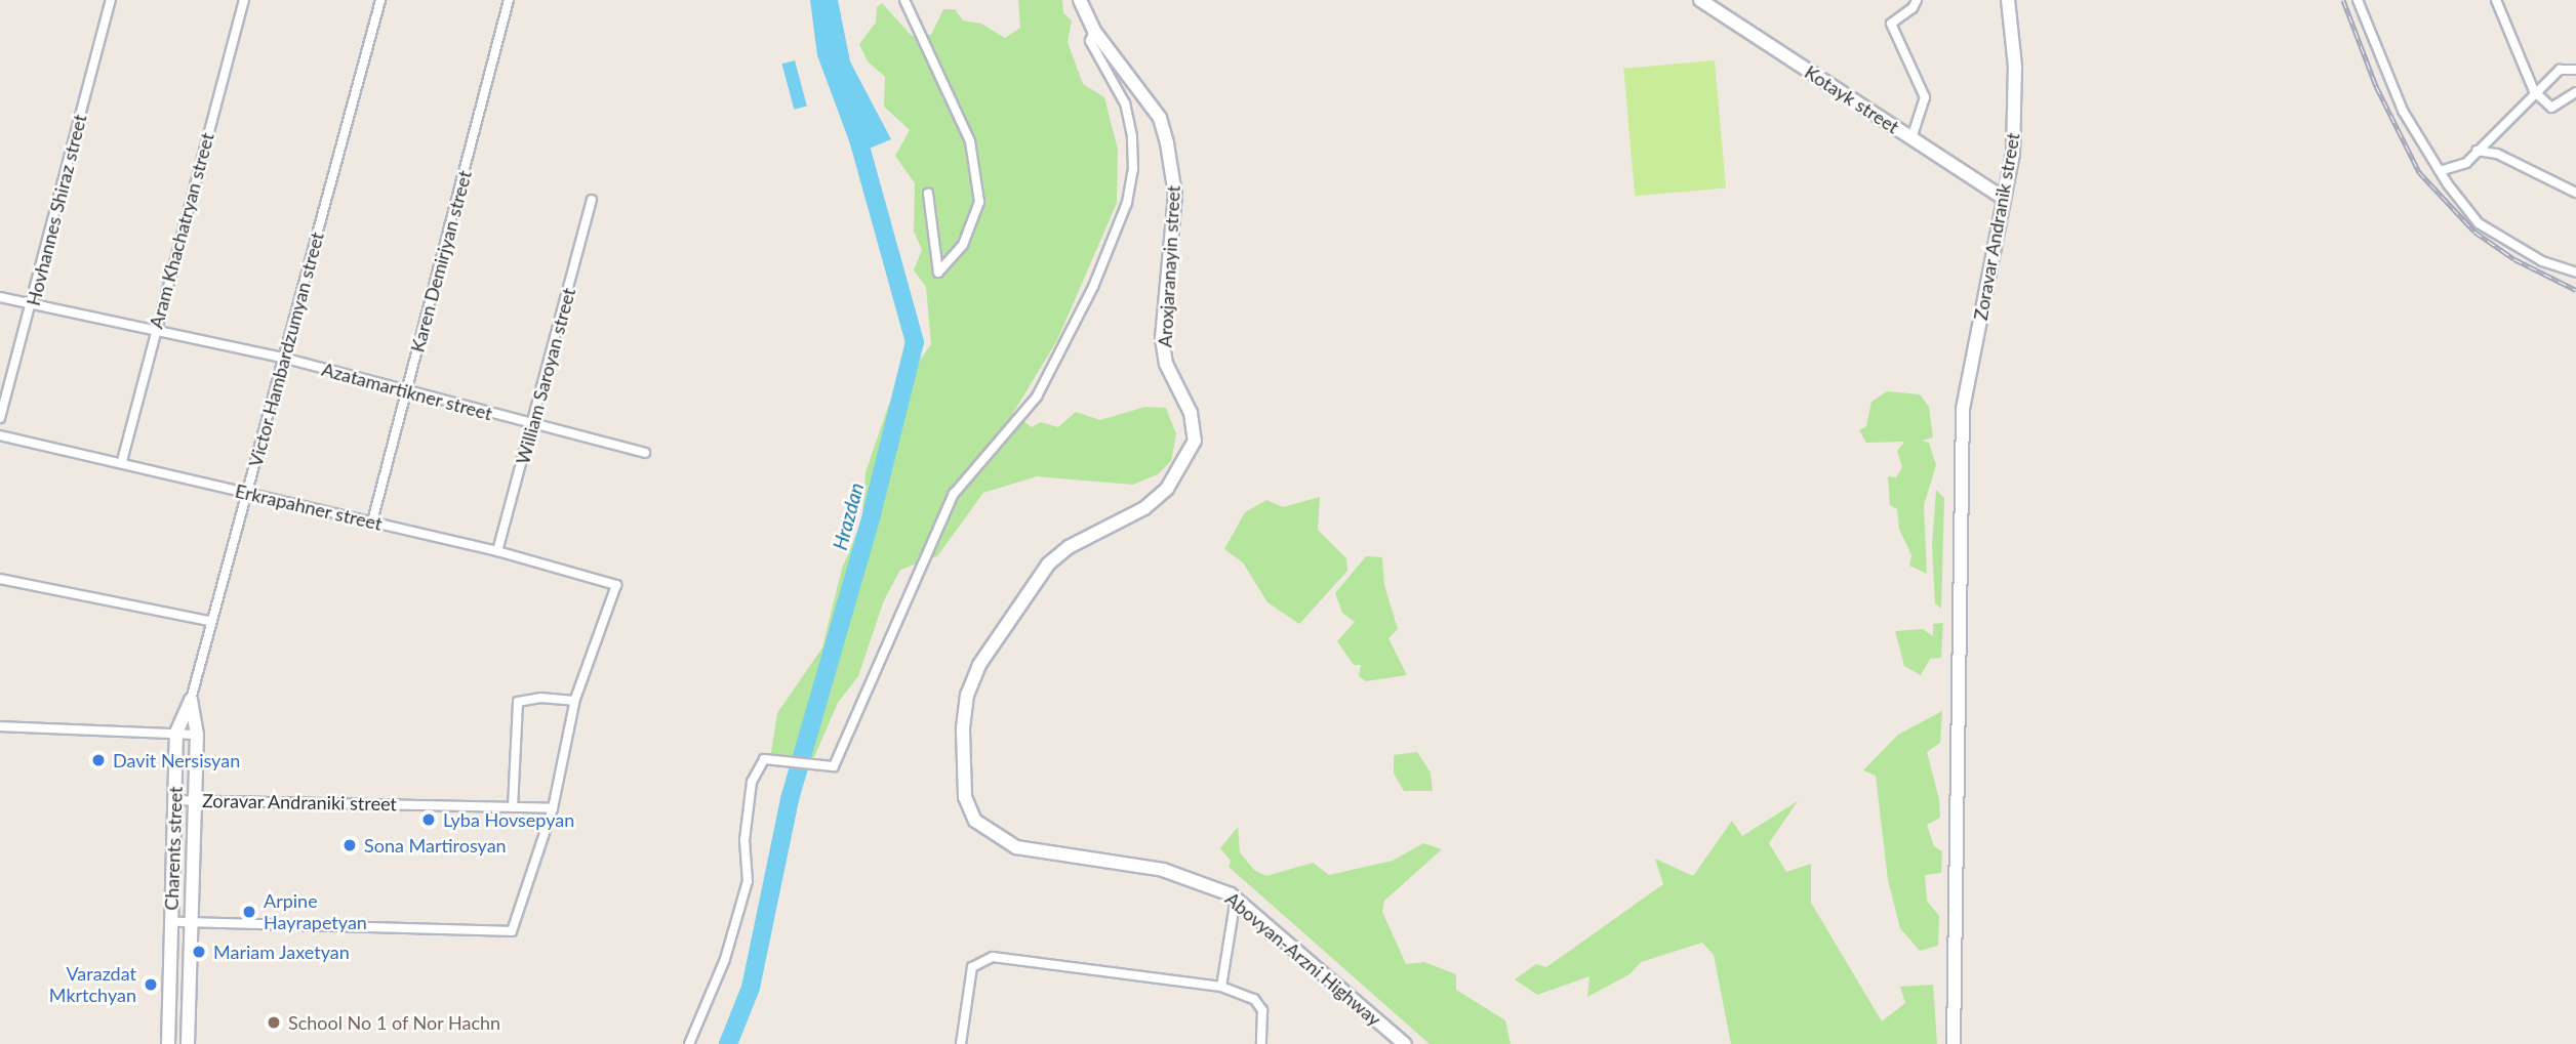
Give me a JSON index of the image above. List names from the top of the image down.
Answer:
{
  "streets": {
    "street": [
      "Kotayk street",
      "Hovhannes Shiraz street",
      "Zoravar Andranik street",
      "Aram Khachatryan street",
      "Karen Demirjyan street",
      "Aroxjaranayin street",
      "Victor Hambardzumyan street",
      "William Saroyan street",
      "Azatamartikner street",
      "Erkrapahner street",
      "Zoravar Andraniki street",
      "Charents street",
      "Abovyan-Arzni Highway"
    ]
  },
  "crossings": [
    ["Kotayk street", "Zoravar Andranik street"],
    ["Hovhannes Shiraz street", "Azatamartikner street"],
    ["Aram Khachatryan street", "Azatamartikner street"],
    ["Aram Khachatryan street", "Erkrapahner street"],
    ["Karen Demirjyan street", "Azatamartikner street"],
    ["Karen Demirjyan street", "Erkrapahner street"],
    ["Aroxjaranayin street", "Abovyan-Arzni Highway"],
    ["Victor Hambardzumyan street", "Azatamartikner street"],
    ["Victor Hambardzumyan street", "Erkrapahner street"],
    ["Victor Hambardzumyan street", "Charents street"],
    ["William Saroyan street", "Azatamartikner street"],
    ["William Saroyan street", "Erkrapahner street"],
    ["Zoravar Andraniki street", "Charents street"]
  ],
  "water": ["Hrazdan"],
  "places": [
    "Davit Nersisyan",
    "Lyba Hovsepyan",
    "Sona Martirosyan",
    "Arpine Hayrapetyan",
    "Mariam Jaxetyan",
    "Varazdat Mkrtchyan",
    "School No 1 of Nor Hachn"
  ]
}
